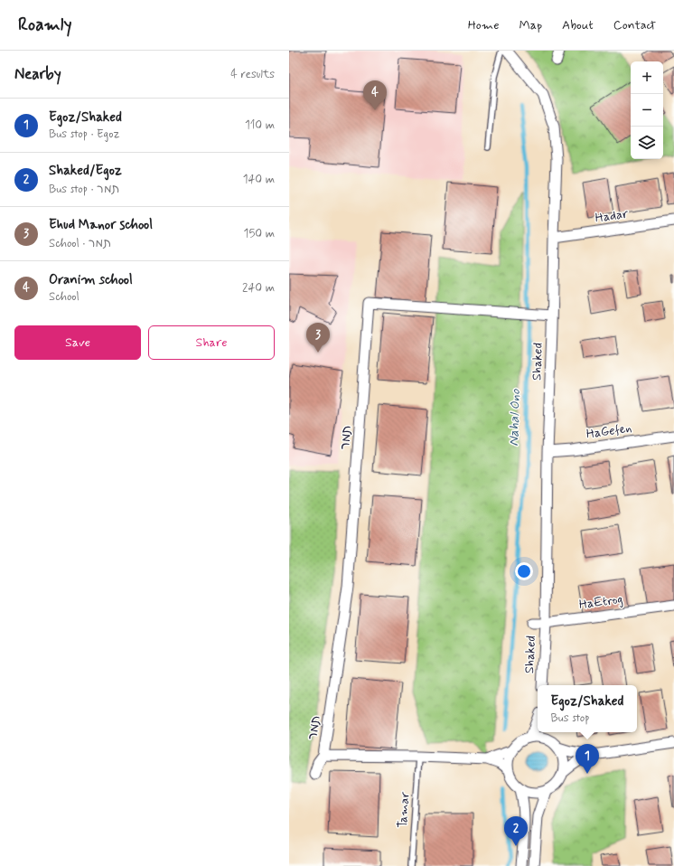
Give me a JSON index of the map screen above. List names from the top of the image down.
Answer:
{
  "streets": {
    "street": [
      "Hadar",
      "Shaked",
      "HaGefen",
      "תמר",
      "HaEtrog"
    ],
    "lane": ["Tamar"]
  },
  "crossings": [
    ["Hadar", "Shaked"],
    ["Shaked", "HaGefen"],
    ["Shaked", "תמר"],
    ["Shaked", "HaEtrog"],
    ["תמר", "Tamar"]
  ],
  "water": ["Nahal Ono"],
  "page": {
    "header": "Roamly",
    "nav": [
      "Home",
      "Map",
      "About",
      "Contact"
    ],
    "heading": ["Nearby", "4 results"],
    "map_buttons": ["+", "−"],
    "pins": [
      "4",
      "3",
      "1",
      "2"
    ],
    "list": [
      {
        "mark": "1",
        "name": "Egoz/Shaked",
        "note": "Bus stop · Egoz",
        "value": "110 m"
      },
      {
        "mark": "2",
        "name": "Shaked/Egoz",
        "note": "Bus stop · תמר",
        "value": "140 m"
      },
      {
        "mark": "3",
        "name": "Ehud Manor school",
        "note": "School · תמר",
        "value": "150 m"
      },
      {
        "mark": "4",
        "name": "Oranim school",
        "note": "School",
        "value": "240 m"
      }
    ],
    "buttons": ["Save", "Share"],
    "popup": ["Egoz/Shaked", "Bus stop"]
  }
}
